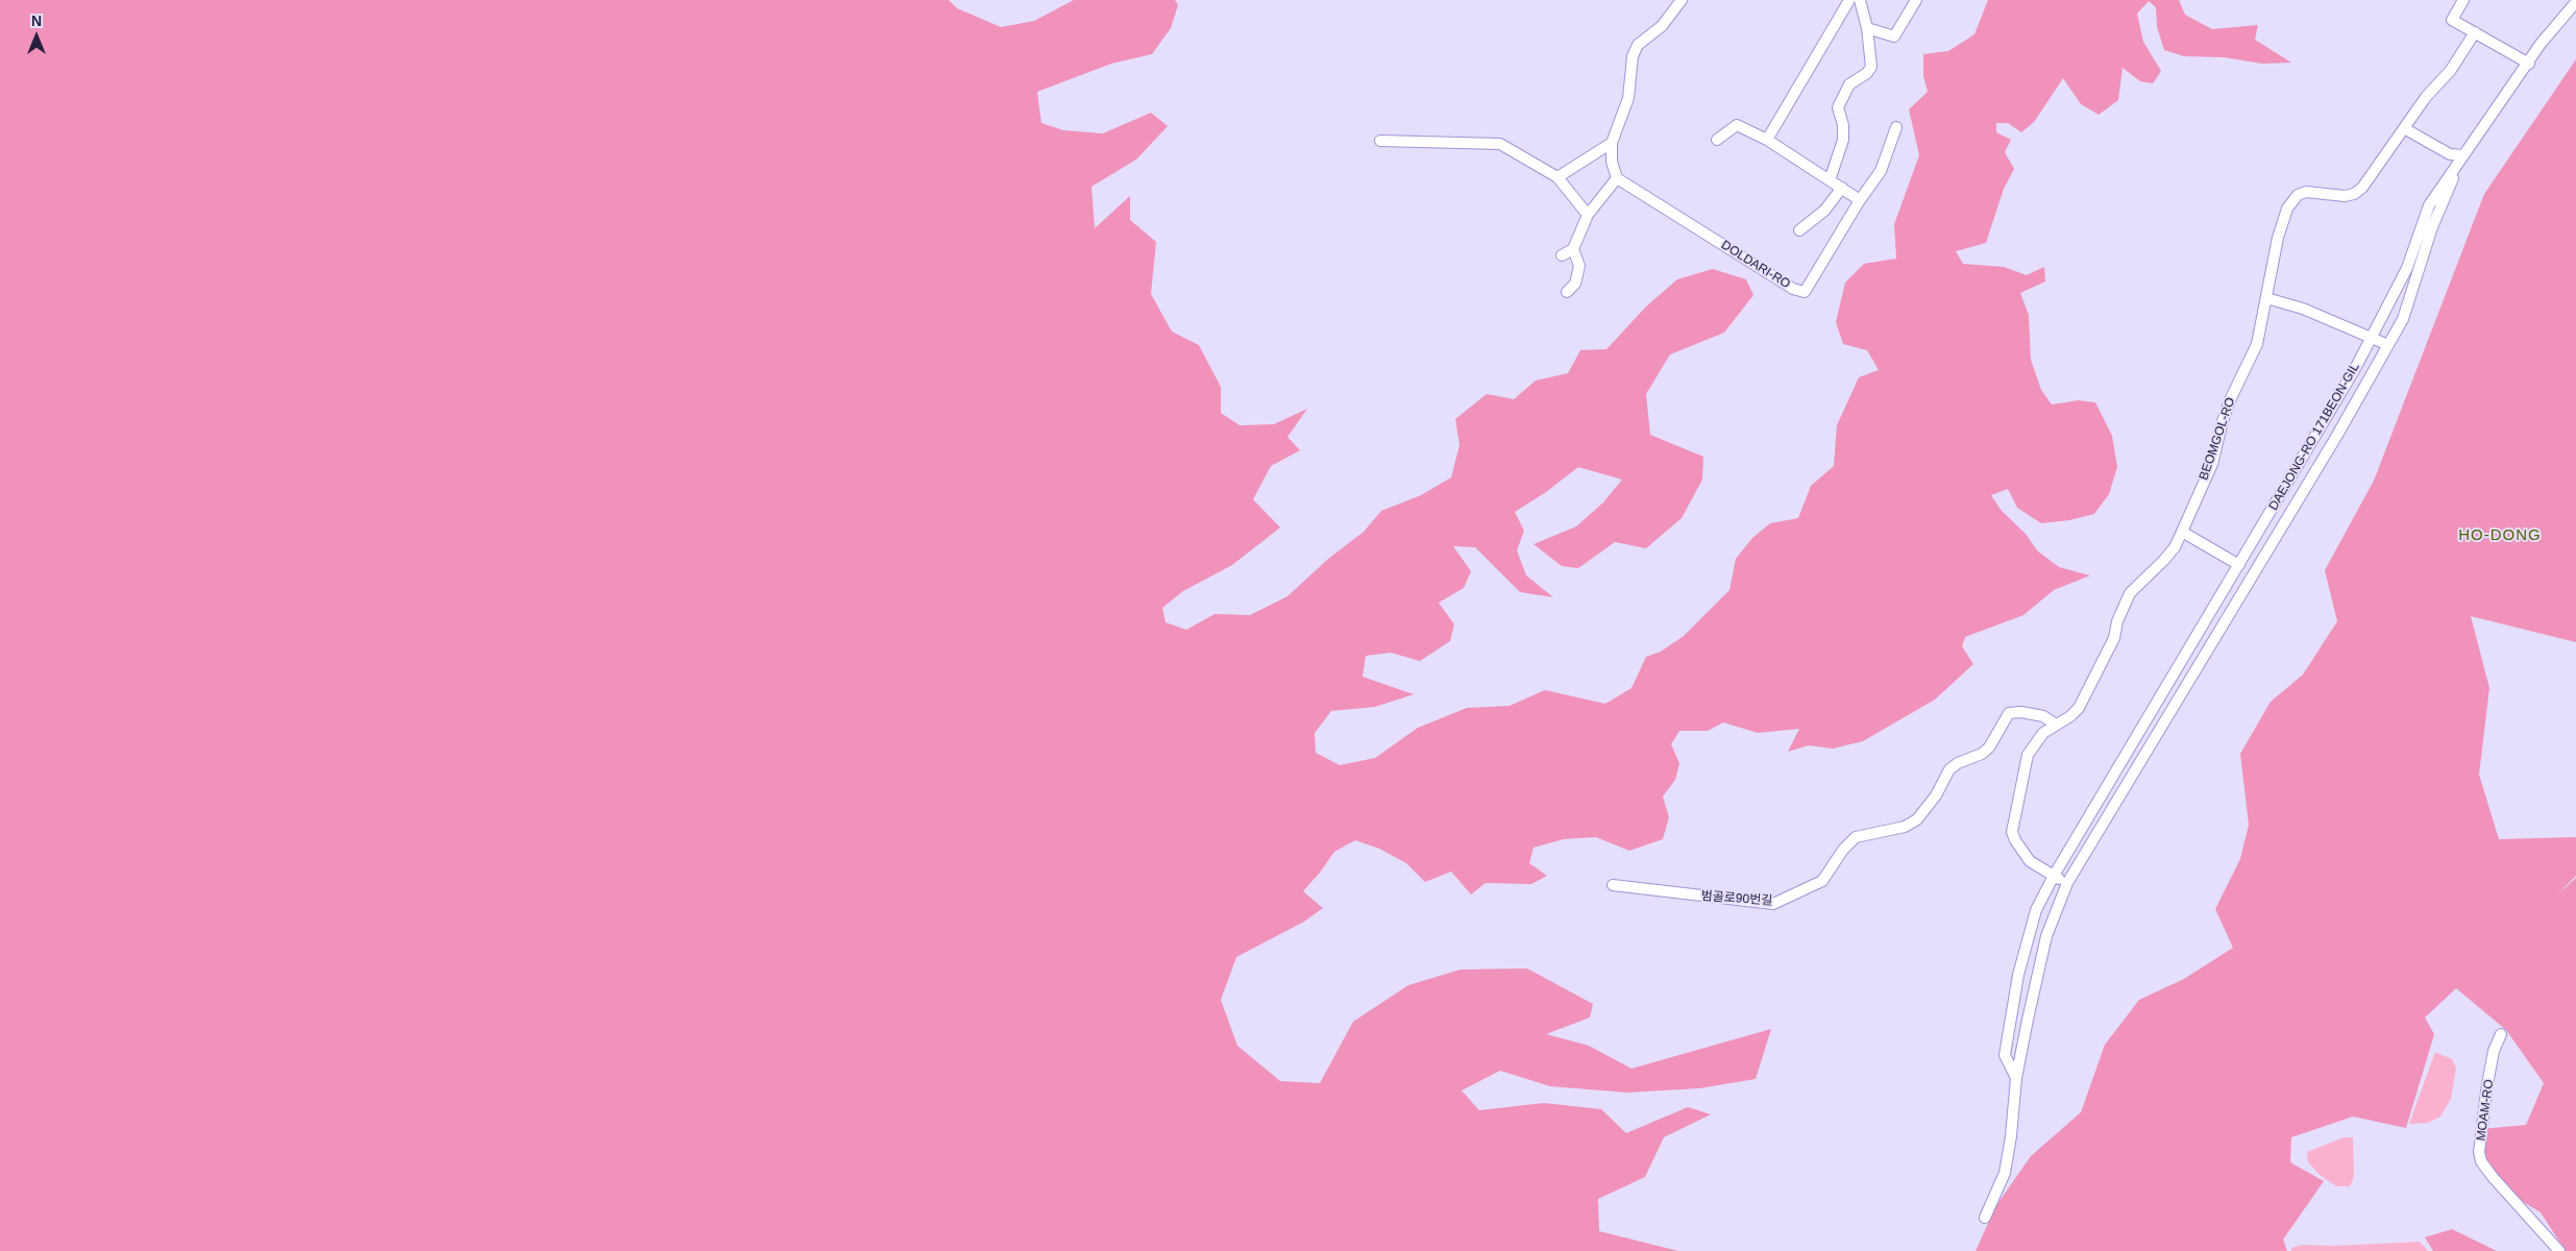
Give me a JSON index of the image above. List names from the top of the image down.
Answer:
{
  "streets": {
    "street": [
      "DOLDARI-RO",
      "DAEJONG-RO 171BEON-GIL",
      "BEOMGOL-RO",
      "범골로90번길",
      "MOAM-RO"
    ]
  },
  "crossings": [
    ["DAEJONG-RO 171BEON-GIL", "BEOMGOL-RO"],
    ["BEOMGOL-RO", "범골로90번길"]
  ],
  "districts": ["HO-DONG"],
  "north": "top"
}
